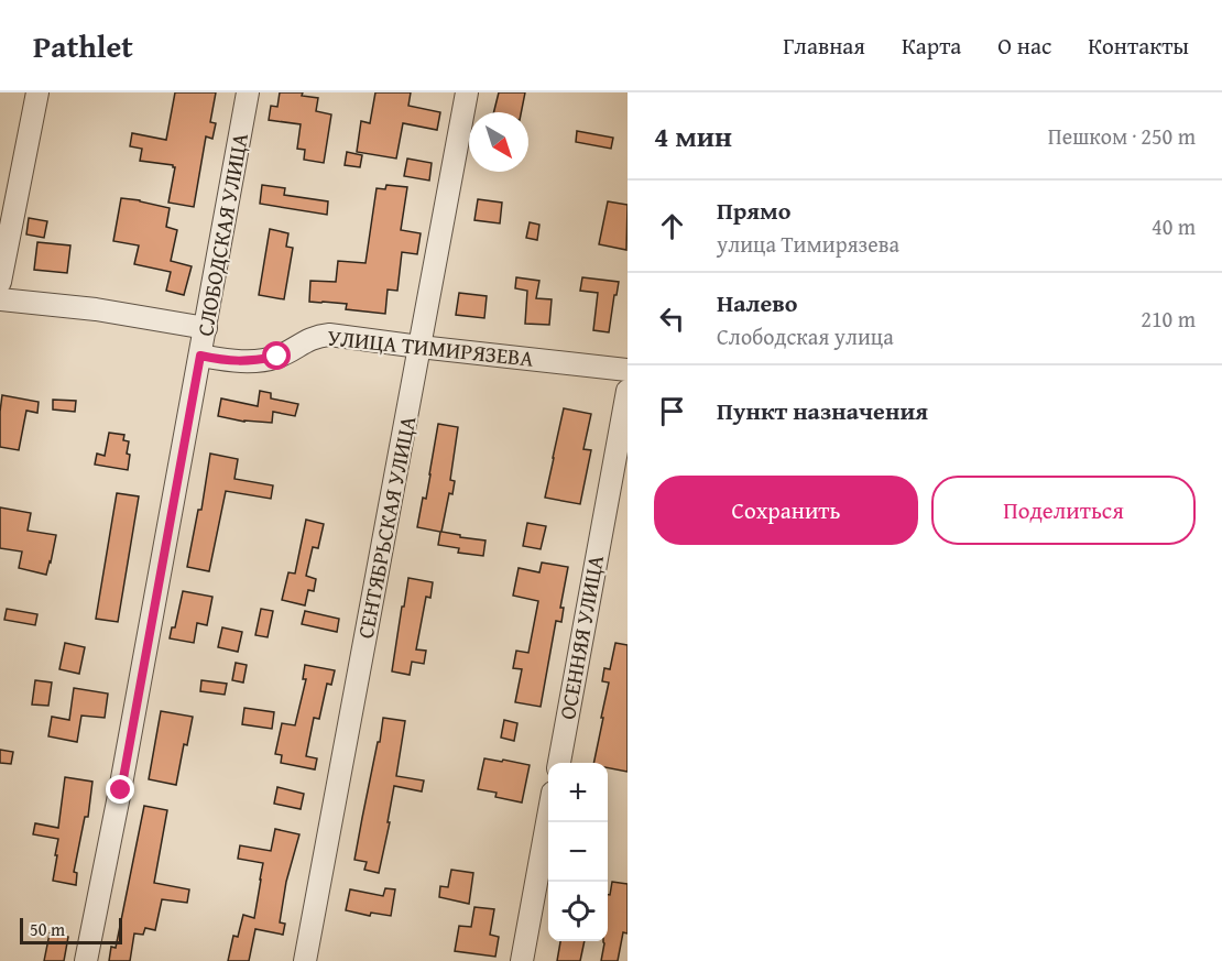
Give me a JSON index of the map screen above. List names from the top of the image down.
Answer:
{
  "streets": {
    "street": [
      "СЛОБОДСКАЯ УЛИЦА",
      "УЛИЦА ТИМИРЯЗЕВА",
      "СЕНТЯБРЬСКАЯ УЛИЦА",
      "ОСЕННЯЯ УЛИЦА"
    ]
  },
  "crossings": [
    ["СЛОБОДСКАЯ УЛИЦА", "УЛИЦА ТИМИРЯЗЕВА"],
    ["УЛИЦА ТИМИРЯЗЕВА", "СЕНТЯБРЬСКАЯ УЛИЦА"]
  ],
  "scale_bar": "50 m",
  "north": "bottom right",
  "page": {
    "header": "Pathlet",
    "nav": [
      "Главная",
      "Карта",
      "О нас",
      "Контакты"
    ],
    "heading": ["4 мин", "Пешком · 250 m"],
    "list": [
      ["Прямо", "улица Тимирязева", "40 m"],
      ["Налево", "Слободская улица", "210 m"],
      "Пункт назначения"
    ],
    "buttons": ["Сохранить", "Поделиться"],
    "map_buttons": ["+", "−"],
    "scale": "50 m"
  }
}
